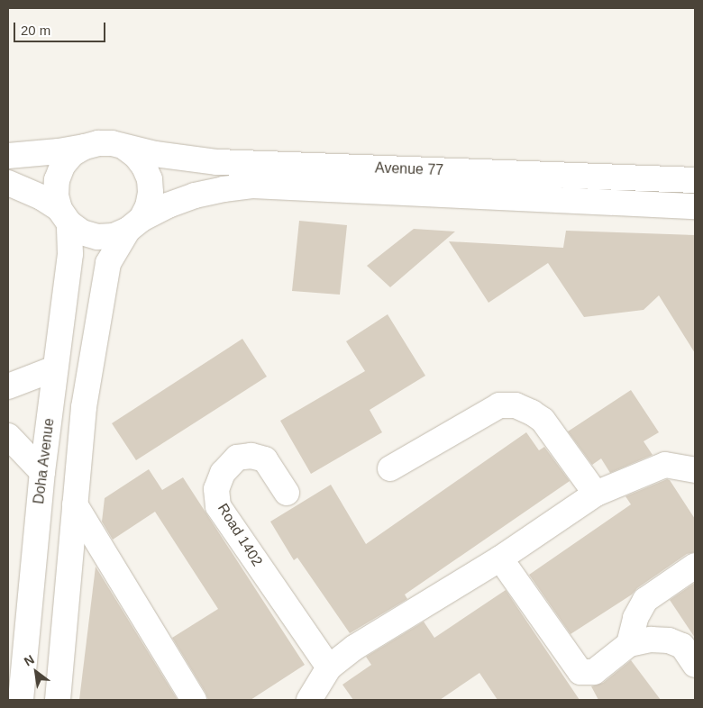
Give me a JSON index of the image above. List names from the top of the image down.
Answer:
{
  "streets": {
    "street": ["Avenue 77", "Doha Avenue", "Road 1402"]
  },
  "crossings": [
    ["Avenue 77", "Doha Avenue"]
  ],
  "scale_bar": "20 m",
  "north": "top left"
}
